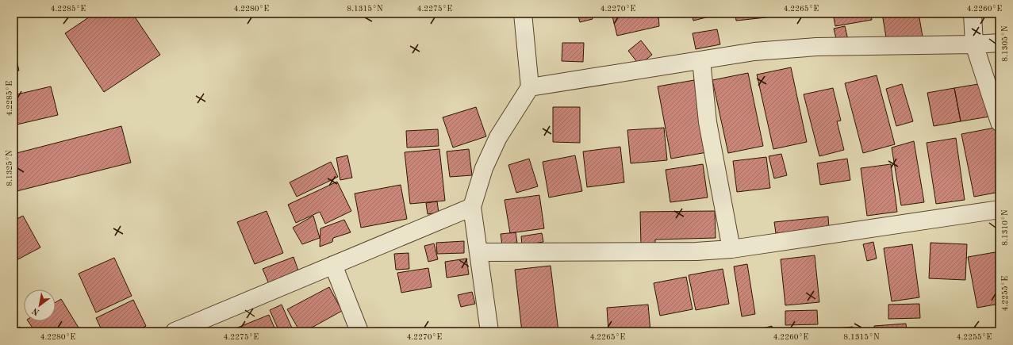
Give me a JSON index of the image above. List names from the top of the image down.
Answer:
{
  "north": "bottom left",
  "coordinates": [
    "4.2285°E",
    "4.2280°E",
    "8.1315°N",
    "4.2275°E",
    "4.2270°E",
    "4.2265°E",
    "4.2260°E",
    "8.1305°N",
    "8.1325°N",
    "8.1310°N",
    "4.2255°E"
  ]
}
